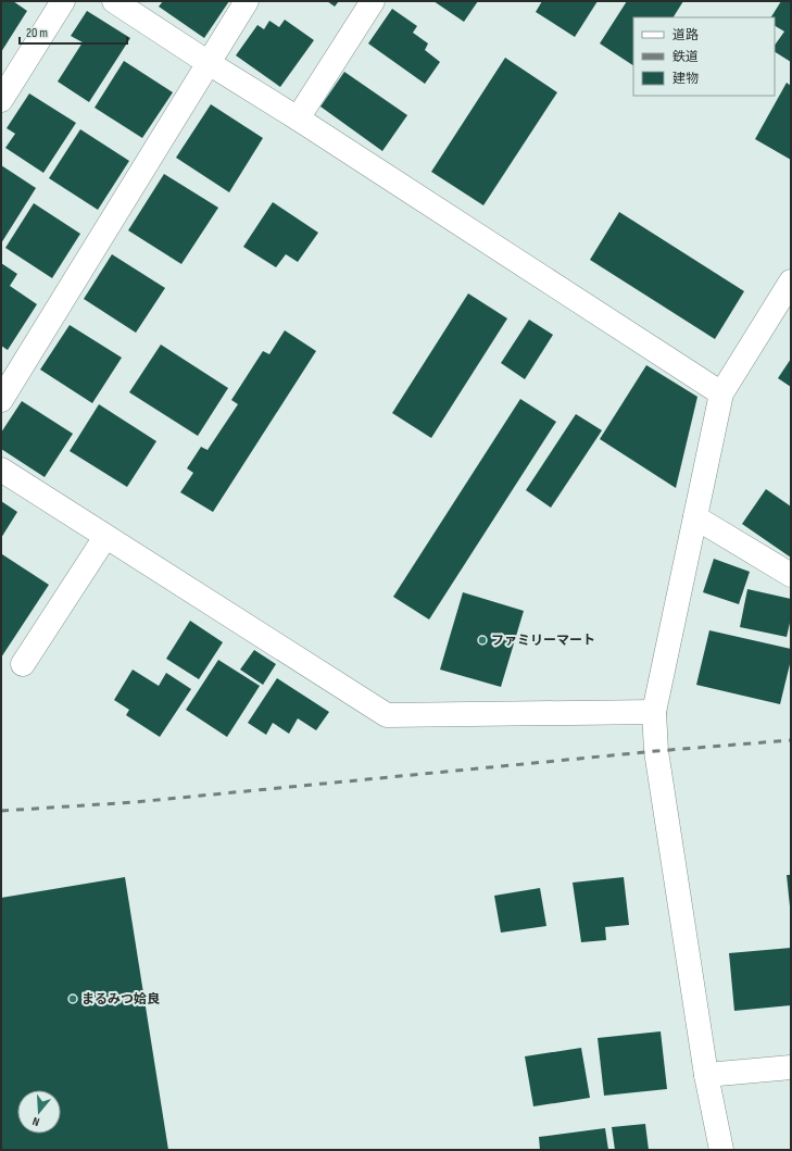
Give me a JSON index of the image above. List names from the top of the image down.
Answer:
{
  "places": ["ファミリーマート", "まるみつ姶良"],
  "legend": ["道路", "鉄道", "建物"],
  "scale_bar": "20 m",
  "north": "bottom"
}
